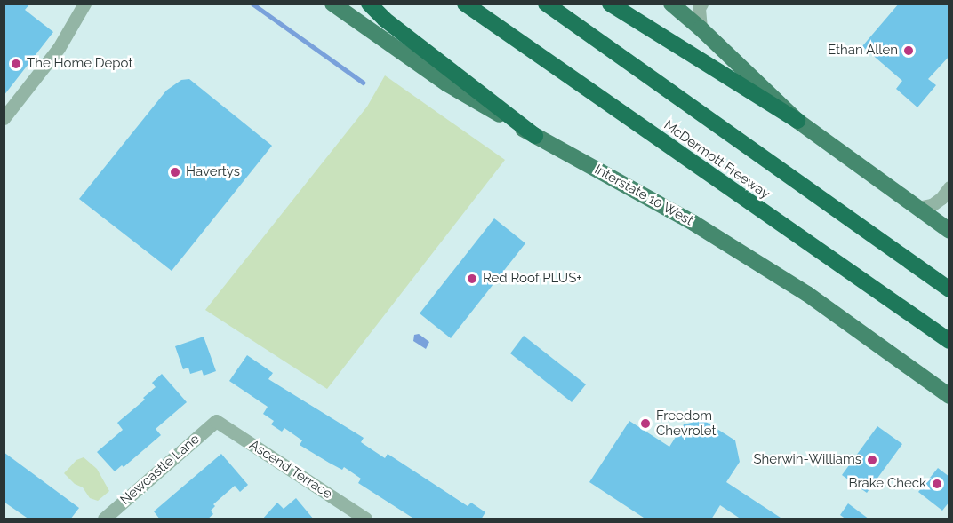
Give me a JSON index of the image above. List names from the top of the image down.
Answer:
{
  "streets": {
    "highway": ["McDermott Freeway"],
    "main road": ["Interstate 10 West"],
    "street": ["Newcastle Lane", "Ascend Terrace"]
  },
  "crossings": [
    ["Newcastle Lane", "Ascend Terrace"]
  ],
  "places": [
    "Ethan Allen",
    "The Home Depot",
    "Havertys",
    "Red Roof PLUS+",
    "Freedom Chevrolet",
    "Sherwin-Williams",
    "Brake Check"
  ]
}
